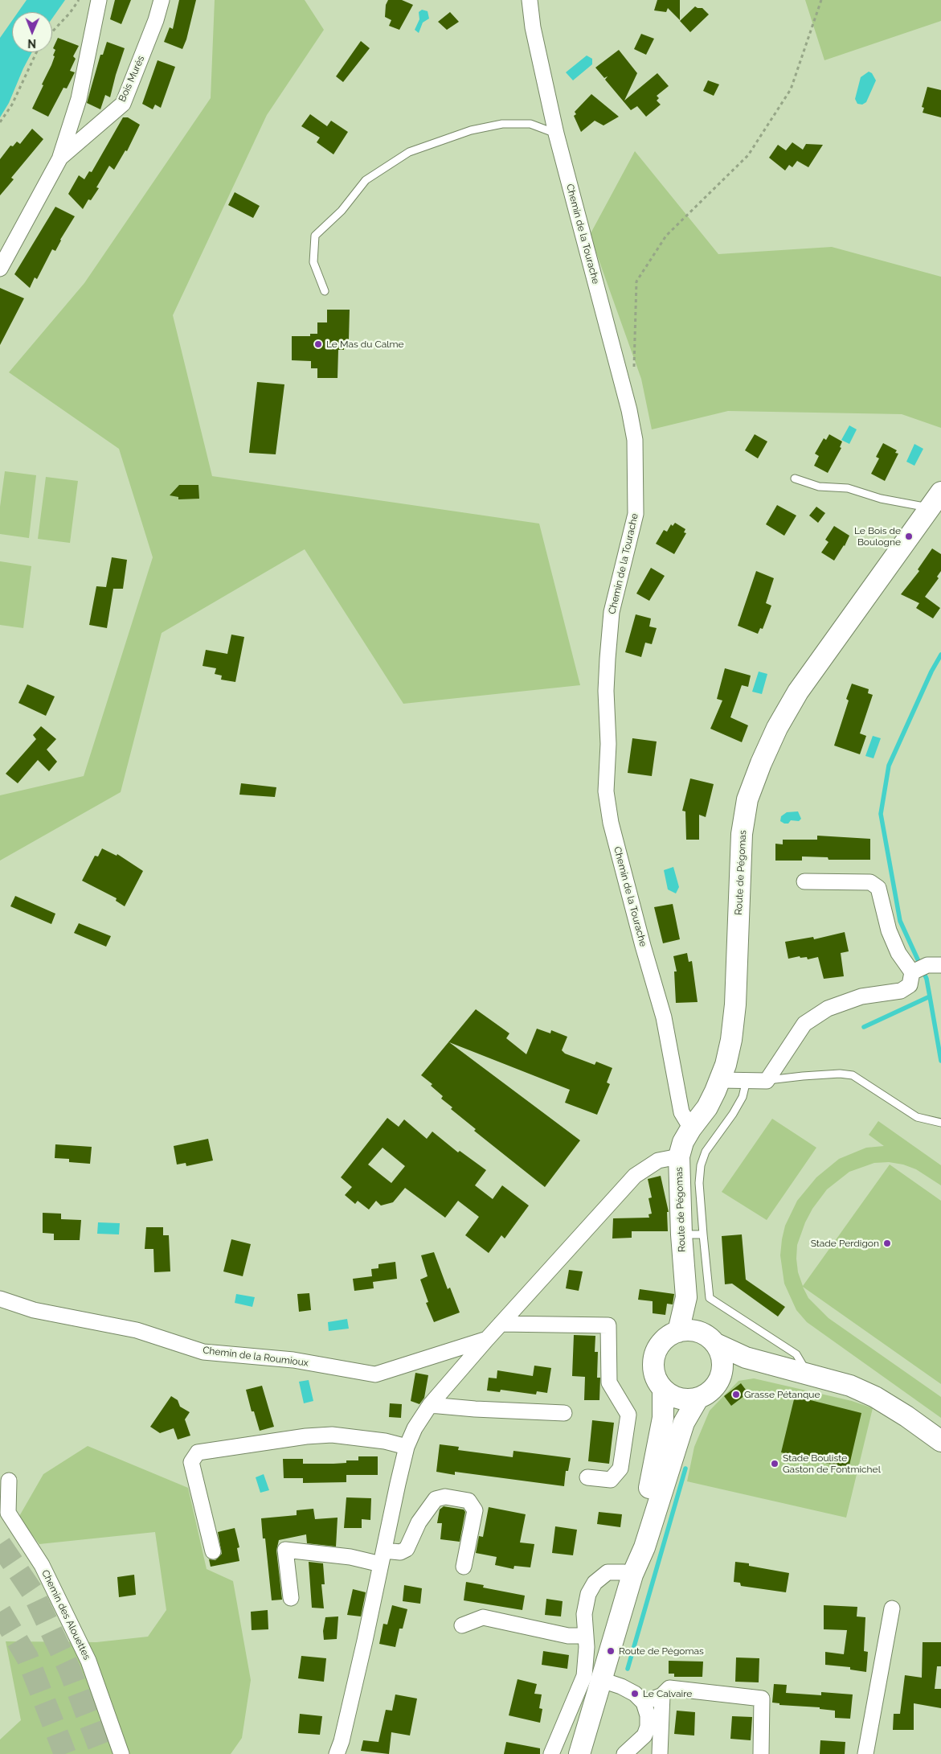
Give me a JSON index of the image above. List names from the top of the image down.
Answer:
{
  "streets": {
    "main road": ["Route de Pégomas"],
    "street": [
      "Bois Murés",
      "Chemin de la Tourache",
      "Chemin de la Roumioux",
      "Chemin des Alouettes"
    ]
  },
  "crossings": [
    ["Chemin de la Tourache", "Route de Pégomas"]
  ],
  "places": [
    "Le Mas du Calme",
    "Le Bois de Boulogne",
    "Stade Perdigon",
    "Grasse Pétanque",
    "Stade Bouliste Gaston de Fontmichel",
    "Route de Pégomas",
    "Le Calvaire"
  ],
  "north": "bottom"
}
